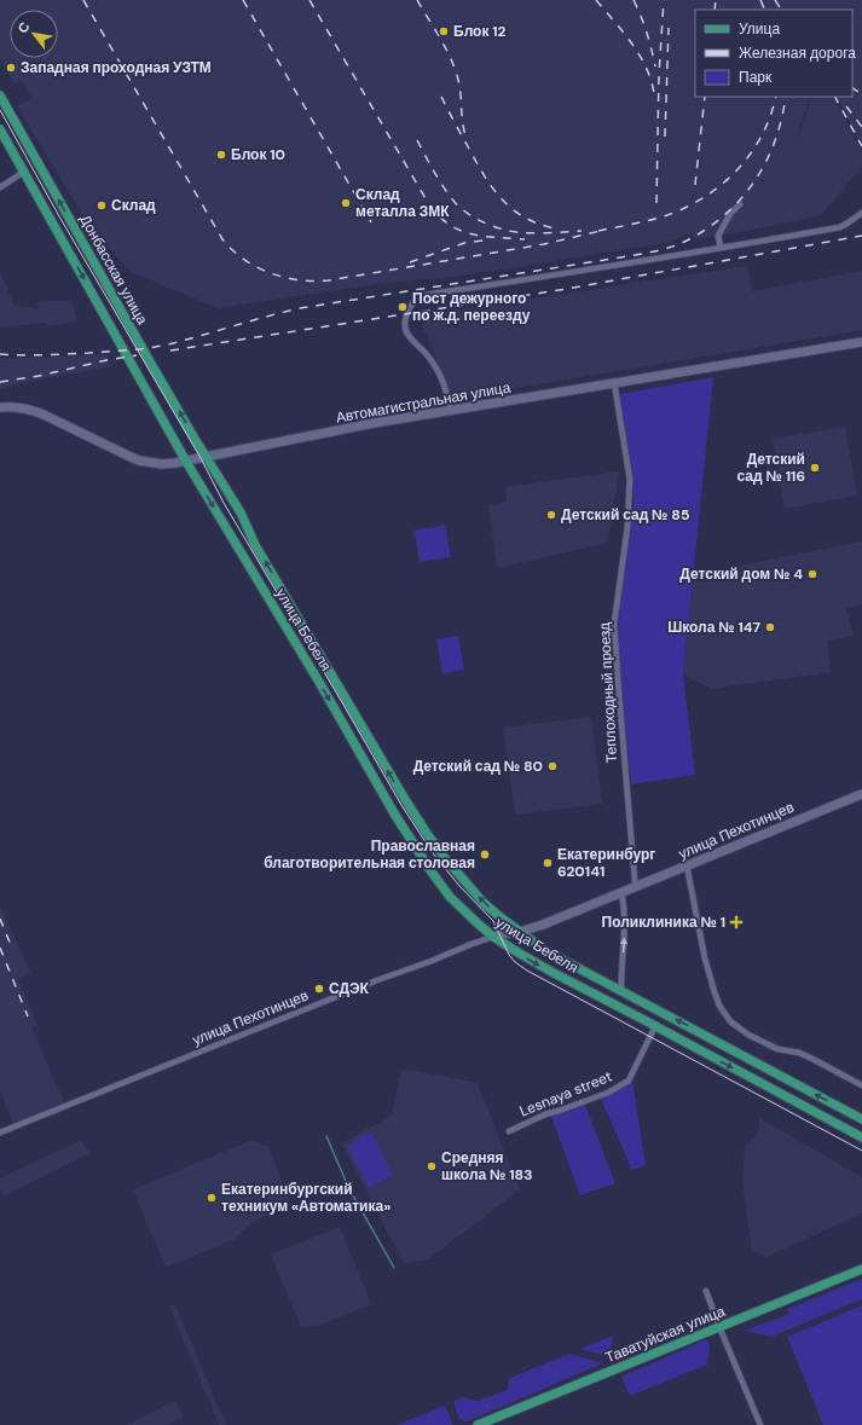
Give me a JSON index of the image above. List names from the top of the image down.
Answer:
{
  "streets": {
    "main road": [
      "Донбасская улица",
      "Автомагистральная улица",
      "улица Бебеля",
      "улица Пехотинцев",
      "Таватуйская улица"
    ],
    "street": ["Теплоходный проезд", "Lesnaya street"]
  },
  "crossings": [
    ["Донбасская улица", "Автомагистральная улица"],
    ["Донбасская улица", "улица Бебеля"],
    ["Автомагистральная улица", "улица Бебеля"],
    ["Автомагистральная улица", "Теплоходный проезд"],
    ["улица Бебеля", "улица Пехотинцев"],
    ["улица Бебеля", "Lesnaya street"],
    ["Теплоходный проезд", "улица Пехотинцев"]
  ],
  "places": {
    "other": [
      "Блок 12",
      "Западная проходная УЗТМ",
      "Блок 10",
      "Склад металла ЗМК",
      "Склад",
      "Пост дежурного по ж.д. переезду",
      "Детский сад № 116",
      "Детский сад № 85",
      "Детский дом № 4",
      "Школа № 147",
      "Детский сад № 80",
      "Православная благотворительная столовая",
      "Екатеринбург 620141",
      "СДЭК",
      "Средняя школа № 183",
      "Екатеринбургский техникум «Автоматика»"
    ],
    "health": ["Поликлиника № 1"]
  },
  "legend": ["Улица", "Железная дорога", "Парк"],
  "north": "top left"
}
